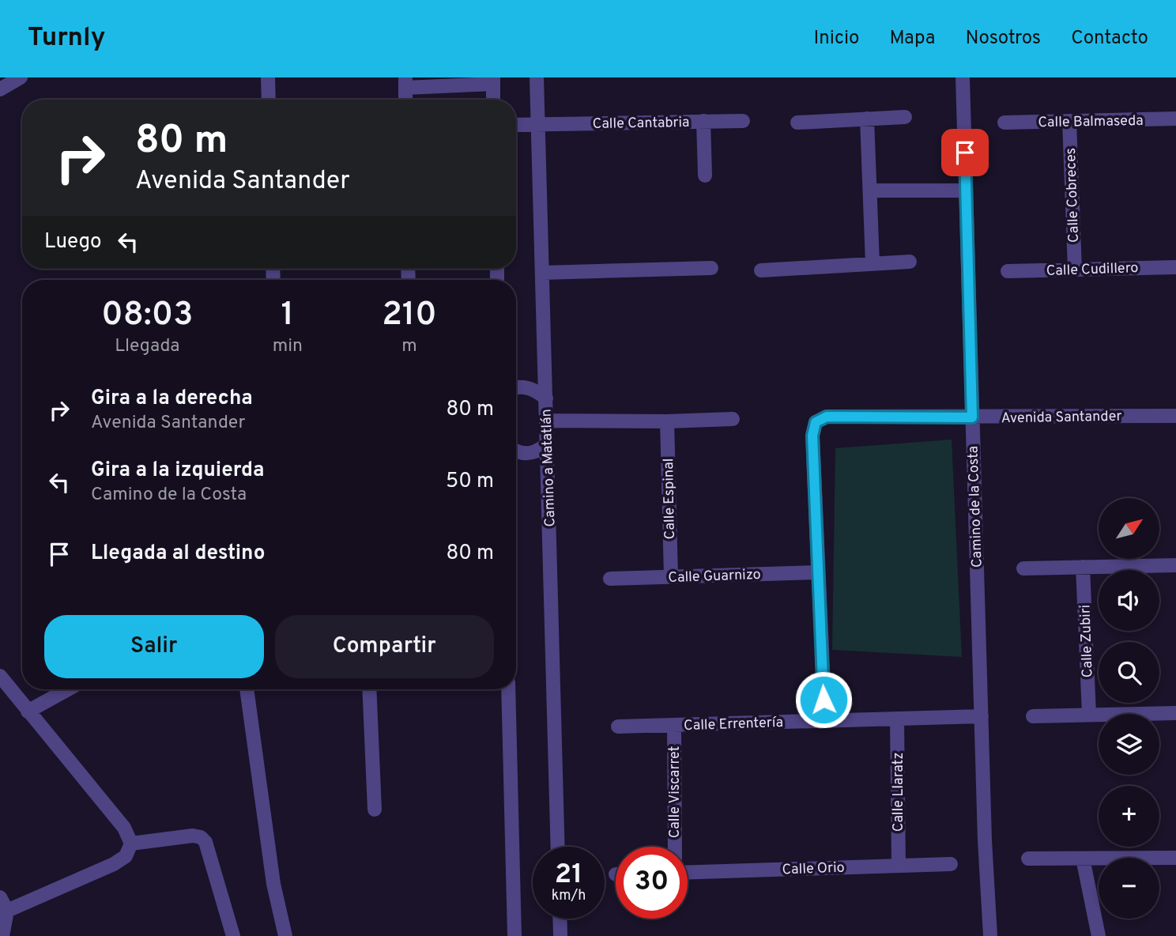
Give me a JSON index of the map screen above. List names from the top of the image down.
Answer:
{
  "streets": {
    "street": [
      "Calle Balmaseda",
      "Calle Cantabria",
      "Calle Cobreces",
      "Calle Cudillero",
      "Avenida Santander",
      "Camino a Matatlán",
      "Calle Espinal",
      "Camino de la Costa",
      "Calle Guarnizo",
      "Calle Zubiri",
      "Calle Errentería",
      "Calle Viscarret",
      "Calle Llaratz",
      "Calle Orio"
    ]
  },
  "crossings": [
    ["Calle Balmaseda", "Calle Cobreces"],
    ["Calle Cantabria", "Camino a Matatlán"],
    ["Calle Cobreces", "Calle Cudillero"],
    ["Avenida Santander", "Camino de la Costa"],
    ["Avenida Santander", "Calle Guarnizo"],
    ["Calle Espinal", "Calle Guarnizo"],
    ["Camino de la Costa", "Calle Errentería"],
    ["Calle Errentería", "Calle Viscarret"],
    ["Calle Errentería", "Calle Llaratz"],
    ["Calle Llaratz", "Calle Orio"]
  ],
  "north": "top right",
  "page": {
    "header": "Turnly",
    "nav": [
      "Inicio",
      "Mapa",
      "Nosotros",
      "Contacto"
    ],
    "turn": ["80 m", "Avenida Santander"],
    "then": "Luego",
    "eta": [
      "08:03",
      "Llegada",
      "1",
      "min",
      "210",
      "m"
    ],
    "list": [
      {
        "name": "Gira a la derecha",
        "note": "Avenida Santander",
        "value": "80 m"
      },
      {
        "name": "Gira a la izquierda",
        "note": "Camino de la Costa",
        "value": "50 m"
      },
      {
        "name": "Llegada al destino",
        "value": "80 m"
      }
    ],
    "map_buttons": ["+", "−"],
    "buttons": ["Salir", "Compartir"],
    "speed": "21 km/h",
    "limit": "30"
  }
}
